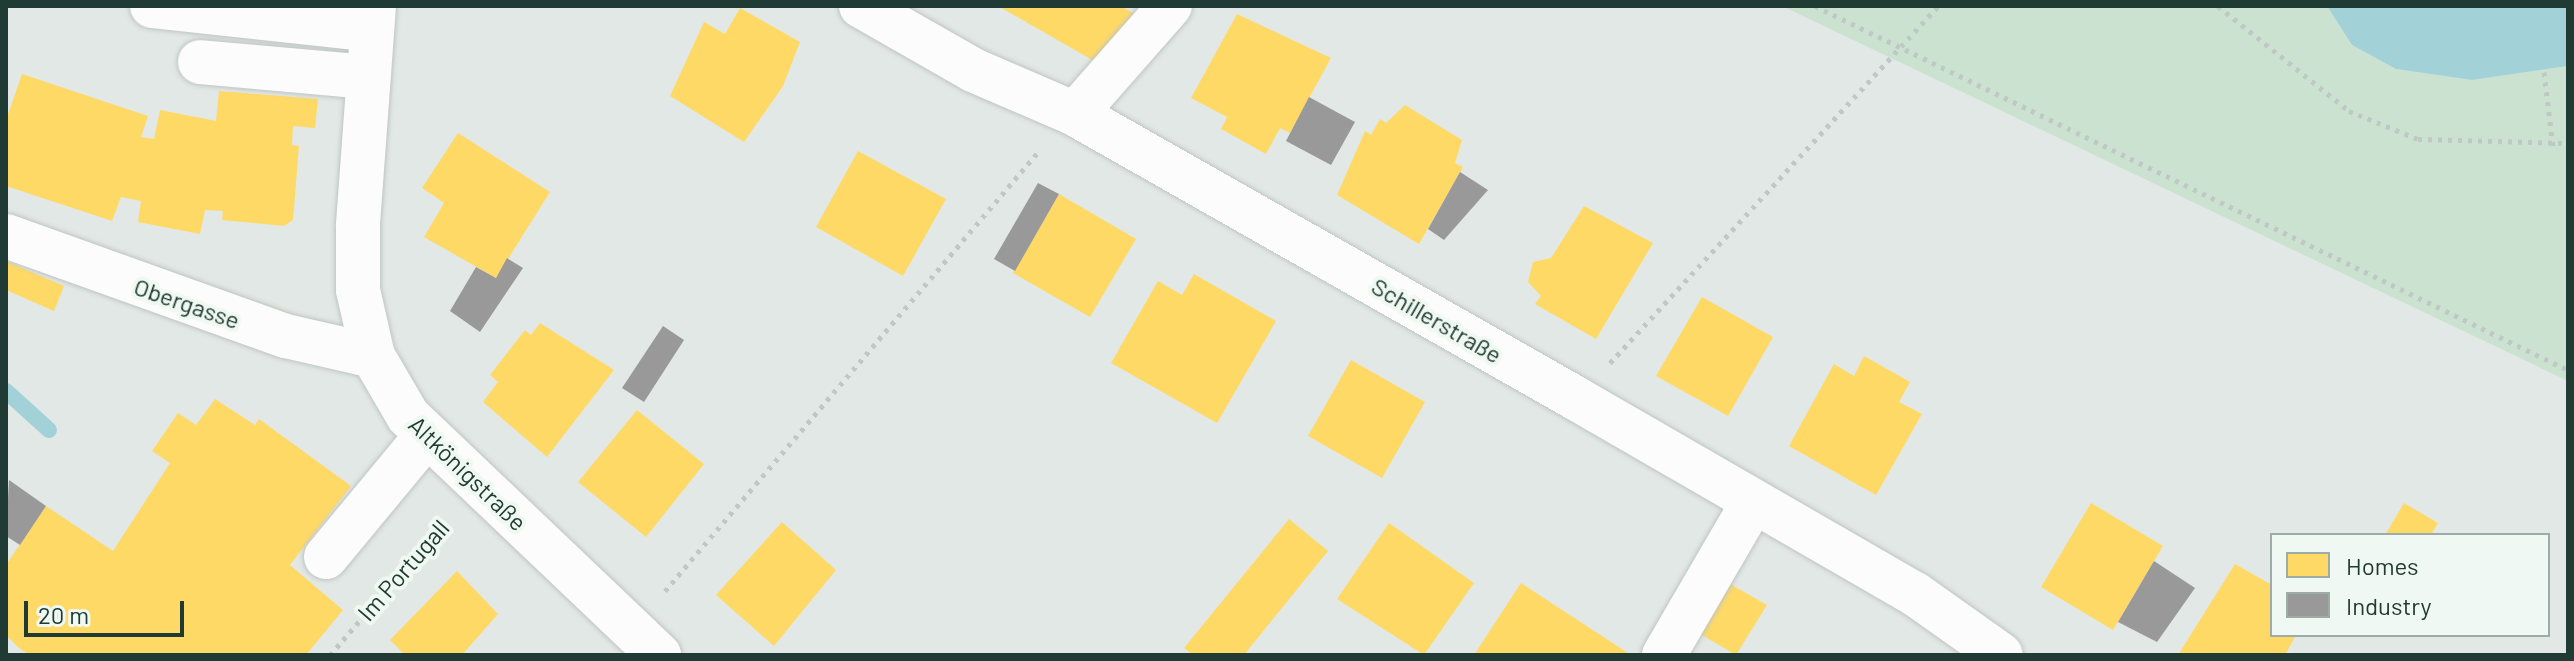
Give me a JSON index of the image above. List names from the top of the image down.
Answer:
{
  "streets": {
    "street": ["Obergasse", "Schillerstraße", "Altkönigstraße"],
    "path": ["Im Portugall"]
  },
  "crossings": [
    ["Obergasse", "Altkönigstraße"],
    ["Altkönigstraße", "Im Portugall"]
  ],
  "legend": ["Homes", "Industry"],
  "scale_bar": "20 m"
}
